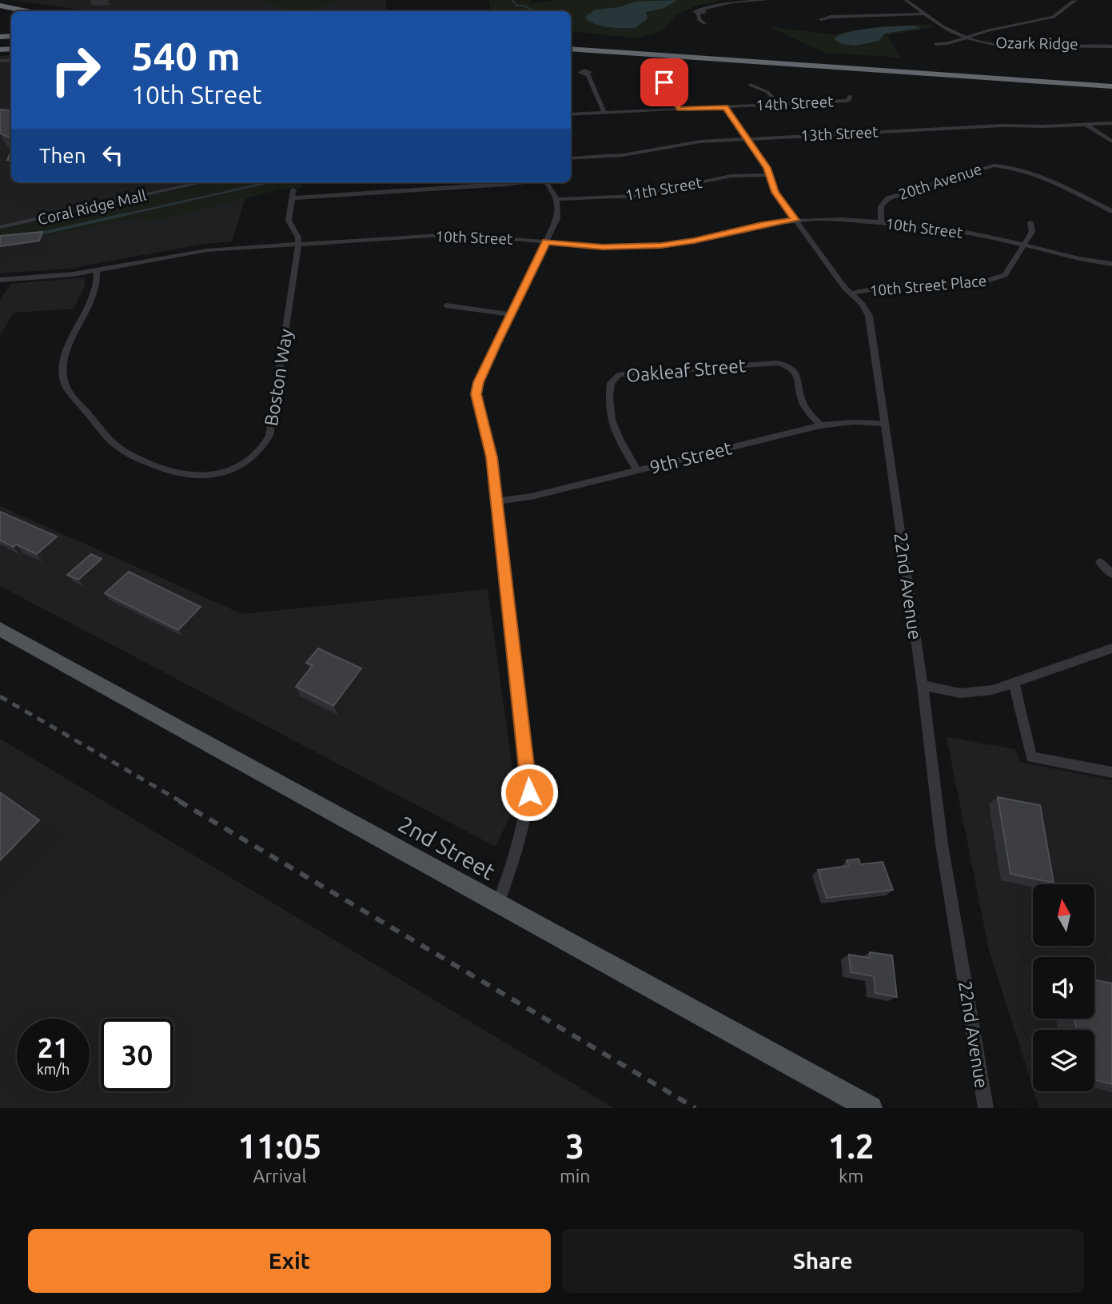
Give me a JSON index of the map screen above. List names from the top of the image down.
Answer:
{
  "streets": {
    "main road": ["2nd Street"],
    "street": [
      "Ozark Ridge",
      "14th Street",
      "13th Street",
      "20th Avenue",
      "11th Street",
      "Coral Ridge Mall",
      "10th Street",
      "10th Street Place",
      "Oakleaf Street",
      "Boston Way",
      "9th Street",
      "22nd Avenue"
    ]
  },
  "crossings": [
    ["14th Street", "22nd Avenue"],
    ["13th Street", "22nd Avenue"],
    ["20th Avenue", "10th Street"],
    ["11th Street", "22nd Avenue"],
    ["10th Street", "10th Street Place"],
    ["10th Street", "Boston Way"],
    ["10th Street", "22nd Avenue"],
    ["10th Street Place", "22nd Avenue"],
    ["Oakleaf Street", "9th Street"],
    ["9th Street", "22nd Avenue"]
  ],
  "north": "top",
  "page": {
    "turn": ["540 m", "10th Street"],
    "then": "Then",
    "speed": "21 km/h",
    "limit": "30",
    "eta": [
      "11:05",
      "Arrival",
      "3",
      "min",
      "1.2",
      "km"
    ],
    "buttons": ["Exit", "Share"]
  }
}
